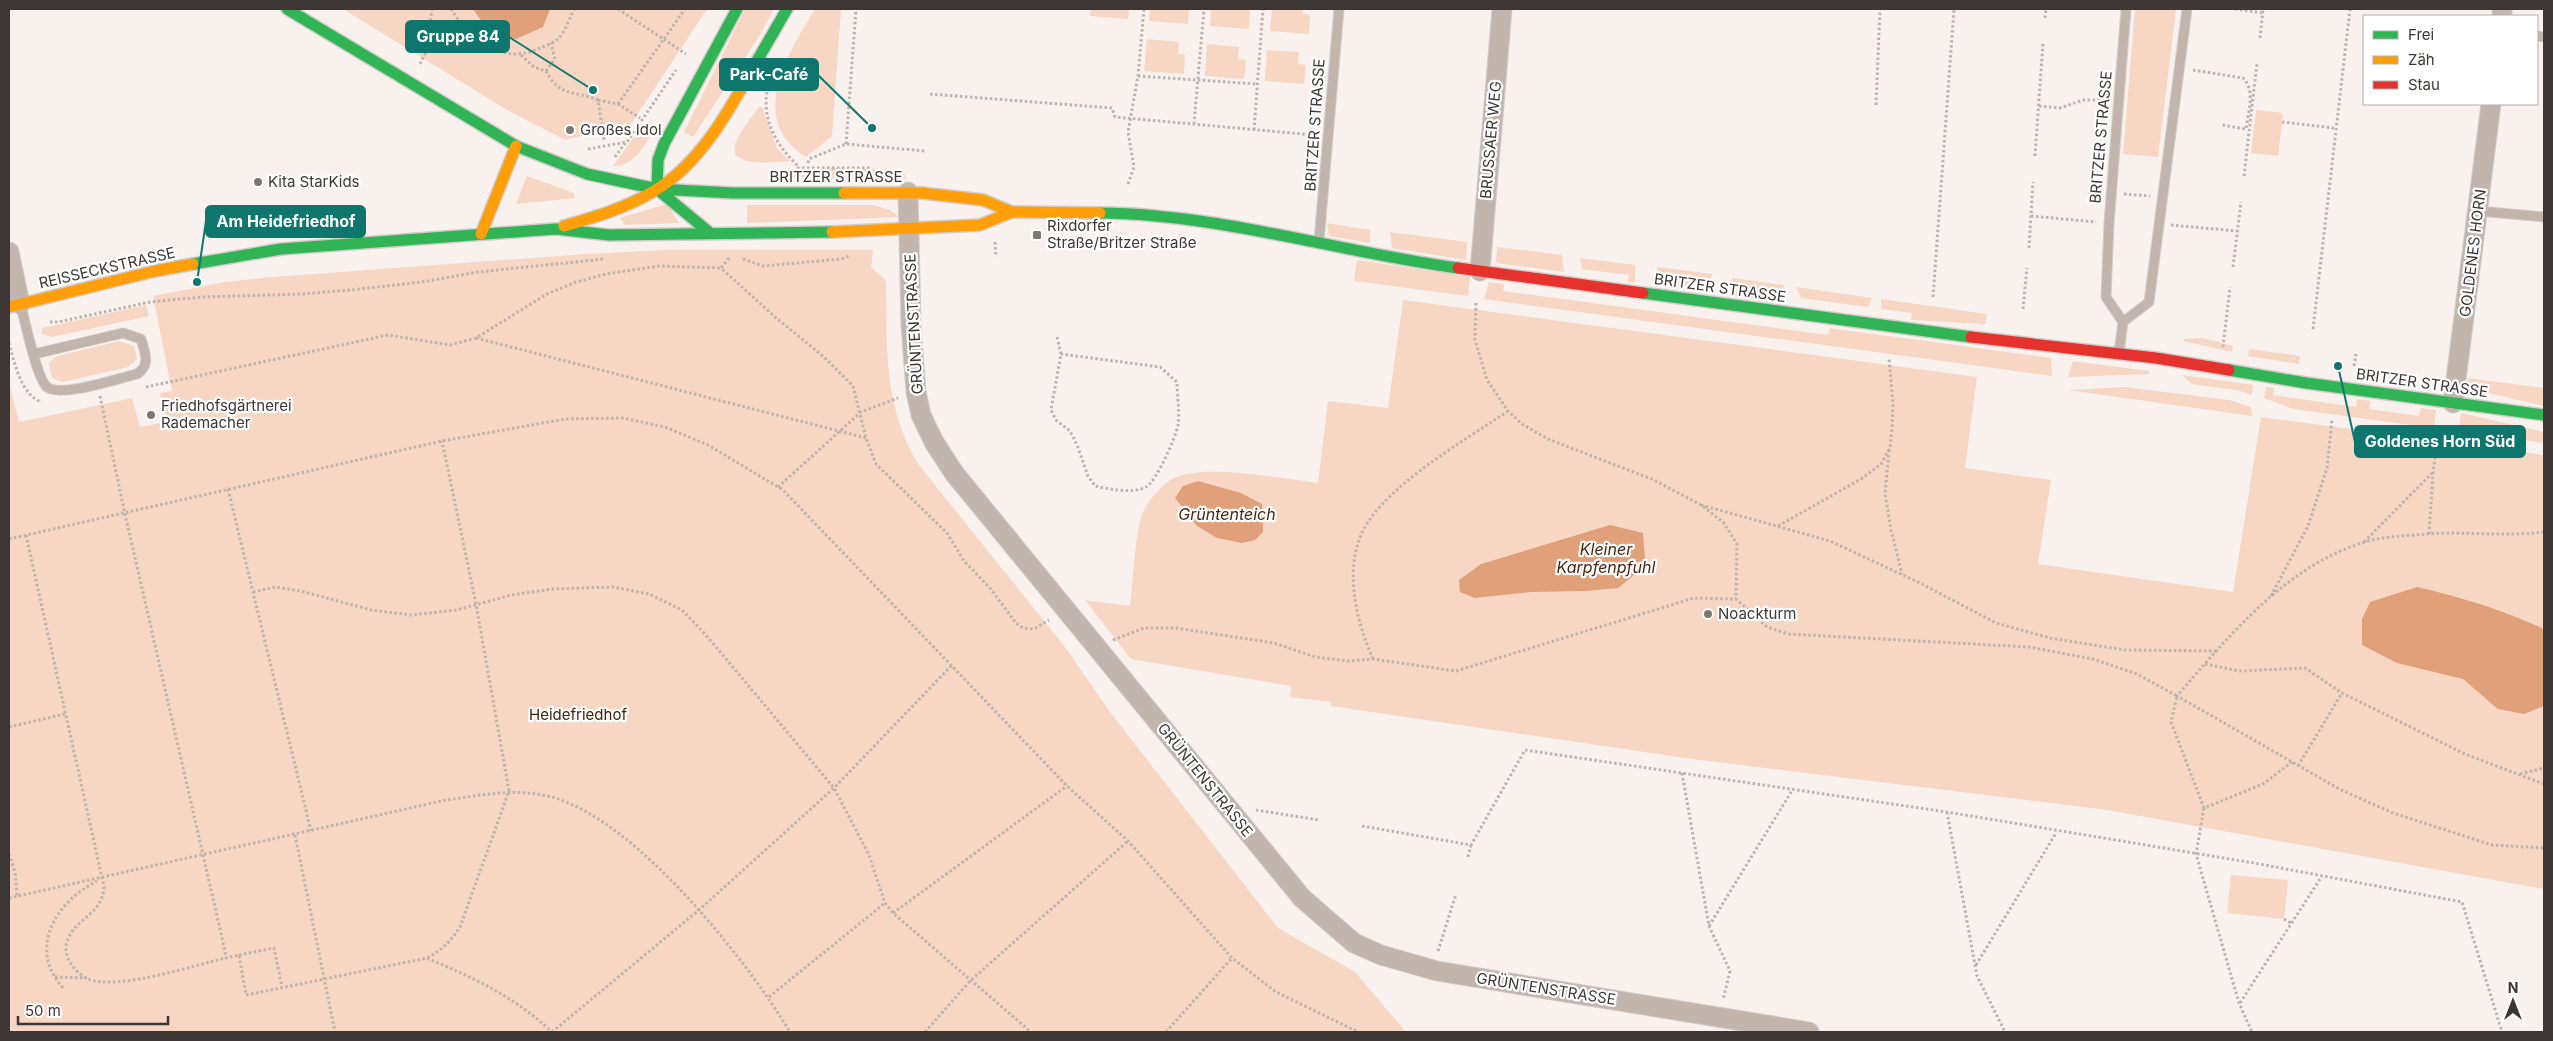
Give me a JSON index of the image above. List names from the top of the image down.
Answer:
{
  "streets": {
    "main road": ["BRITZER STRASSE", "REISSECKSTRASSE"],
    "street": ["BRUSSAER WEG", "GOLDENES HORN", "GRÜNTENSTRASSE"]
  },
  "crossings": [
    ["BRITZER STRASSE", "BRUSSAER WEG"],
    ["BRITZER STRASSE", "GOLDENES HORN"],
    ["BRITZER STRASSE", "REISSECKSTRASSE"],
    ["BRITZER STRASSE", "GRÜNTENSTRASSE"]
  ],
  "water": ["Grüntenteich", "Kleiner Karpfenpfuhl"],
  "parks": ["Heidefriedhof"],
  "places": {
    "other": [
      "Gruppe 84",
      "Park-Café",
      "Großes Idol",
      "Kita StarKids",
      "Am Heidefriedhof",
      "Goldenes Horn Süd",
      "Friedhofsgärtnerei Rademacher",
      "Noackturm"
    ],
    "transit": ["Rixdorfer Straße/Britzer Straße"]
  },
  "legend": ["Frei", "Zäh", "Stau"],
  "scale_bar": "50 m",
  "north": "top"
}
